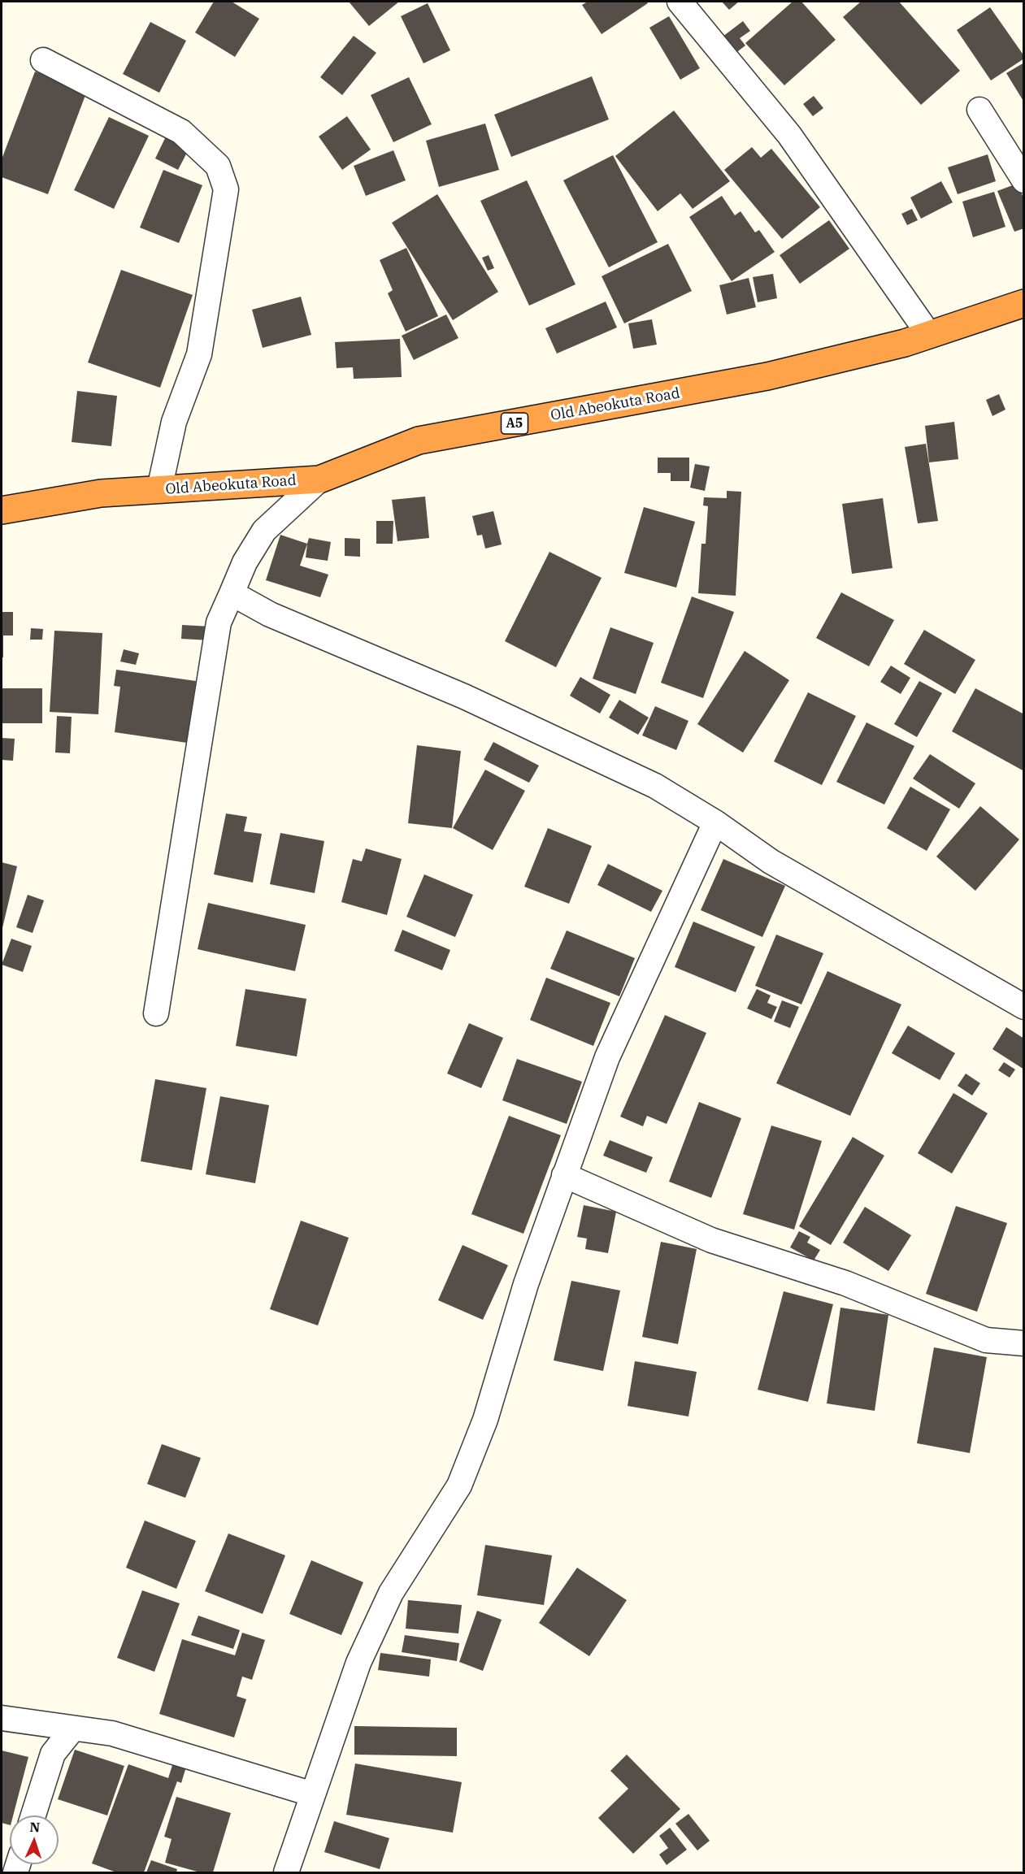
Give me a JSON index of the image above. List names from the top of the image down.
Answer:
{
  "streets": {
    "highway": ["Old Abeokuta Road", "A5"]
  },
  "north": "top"
}
